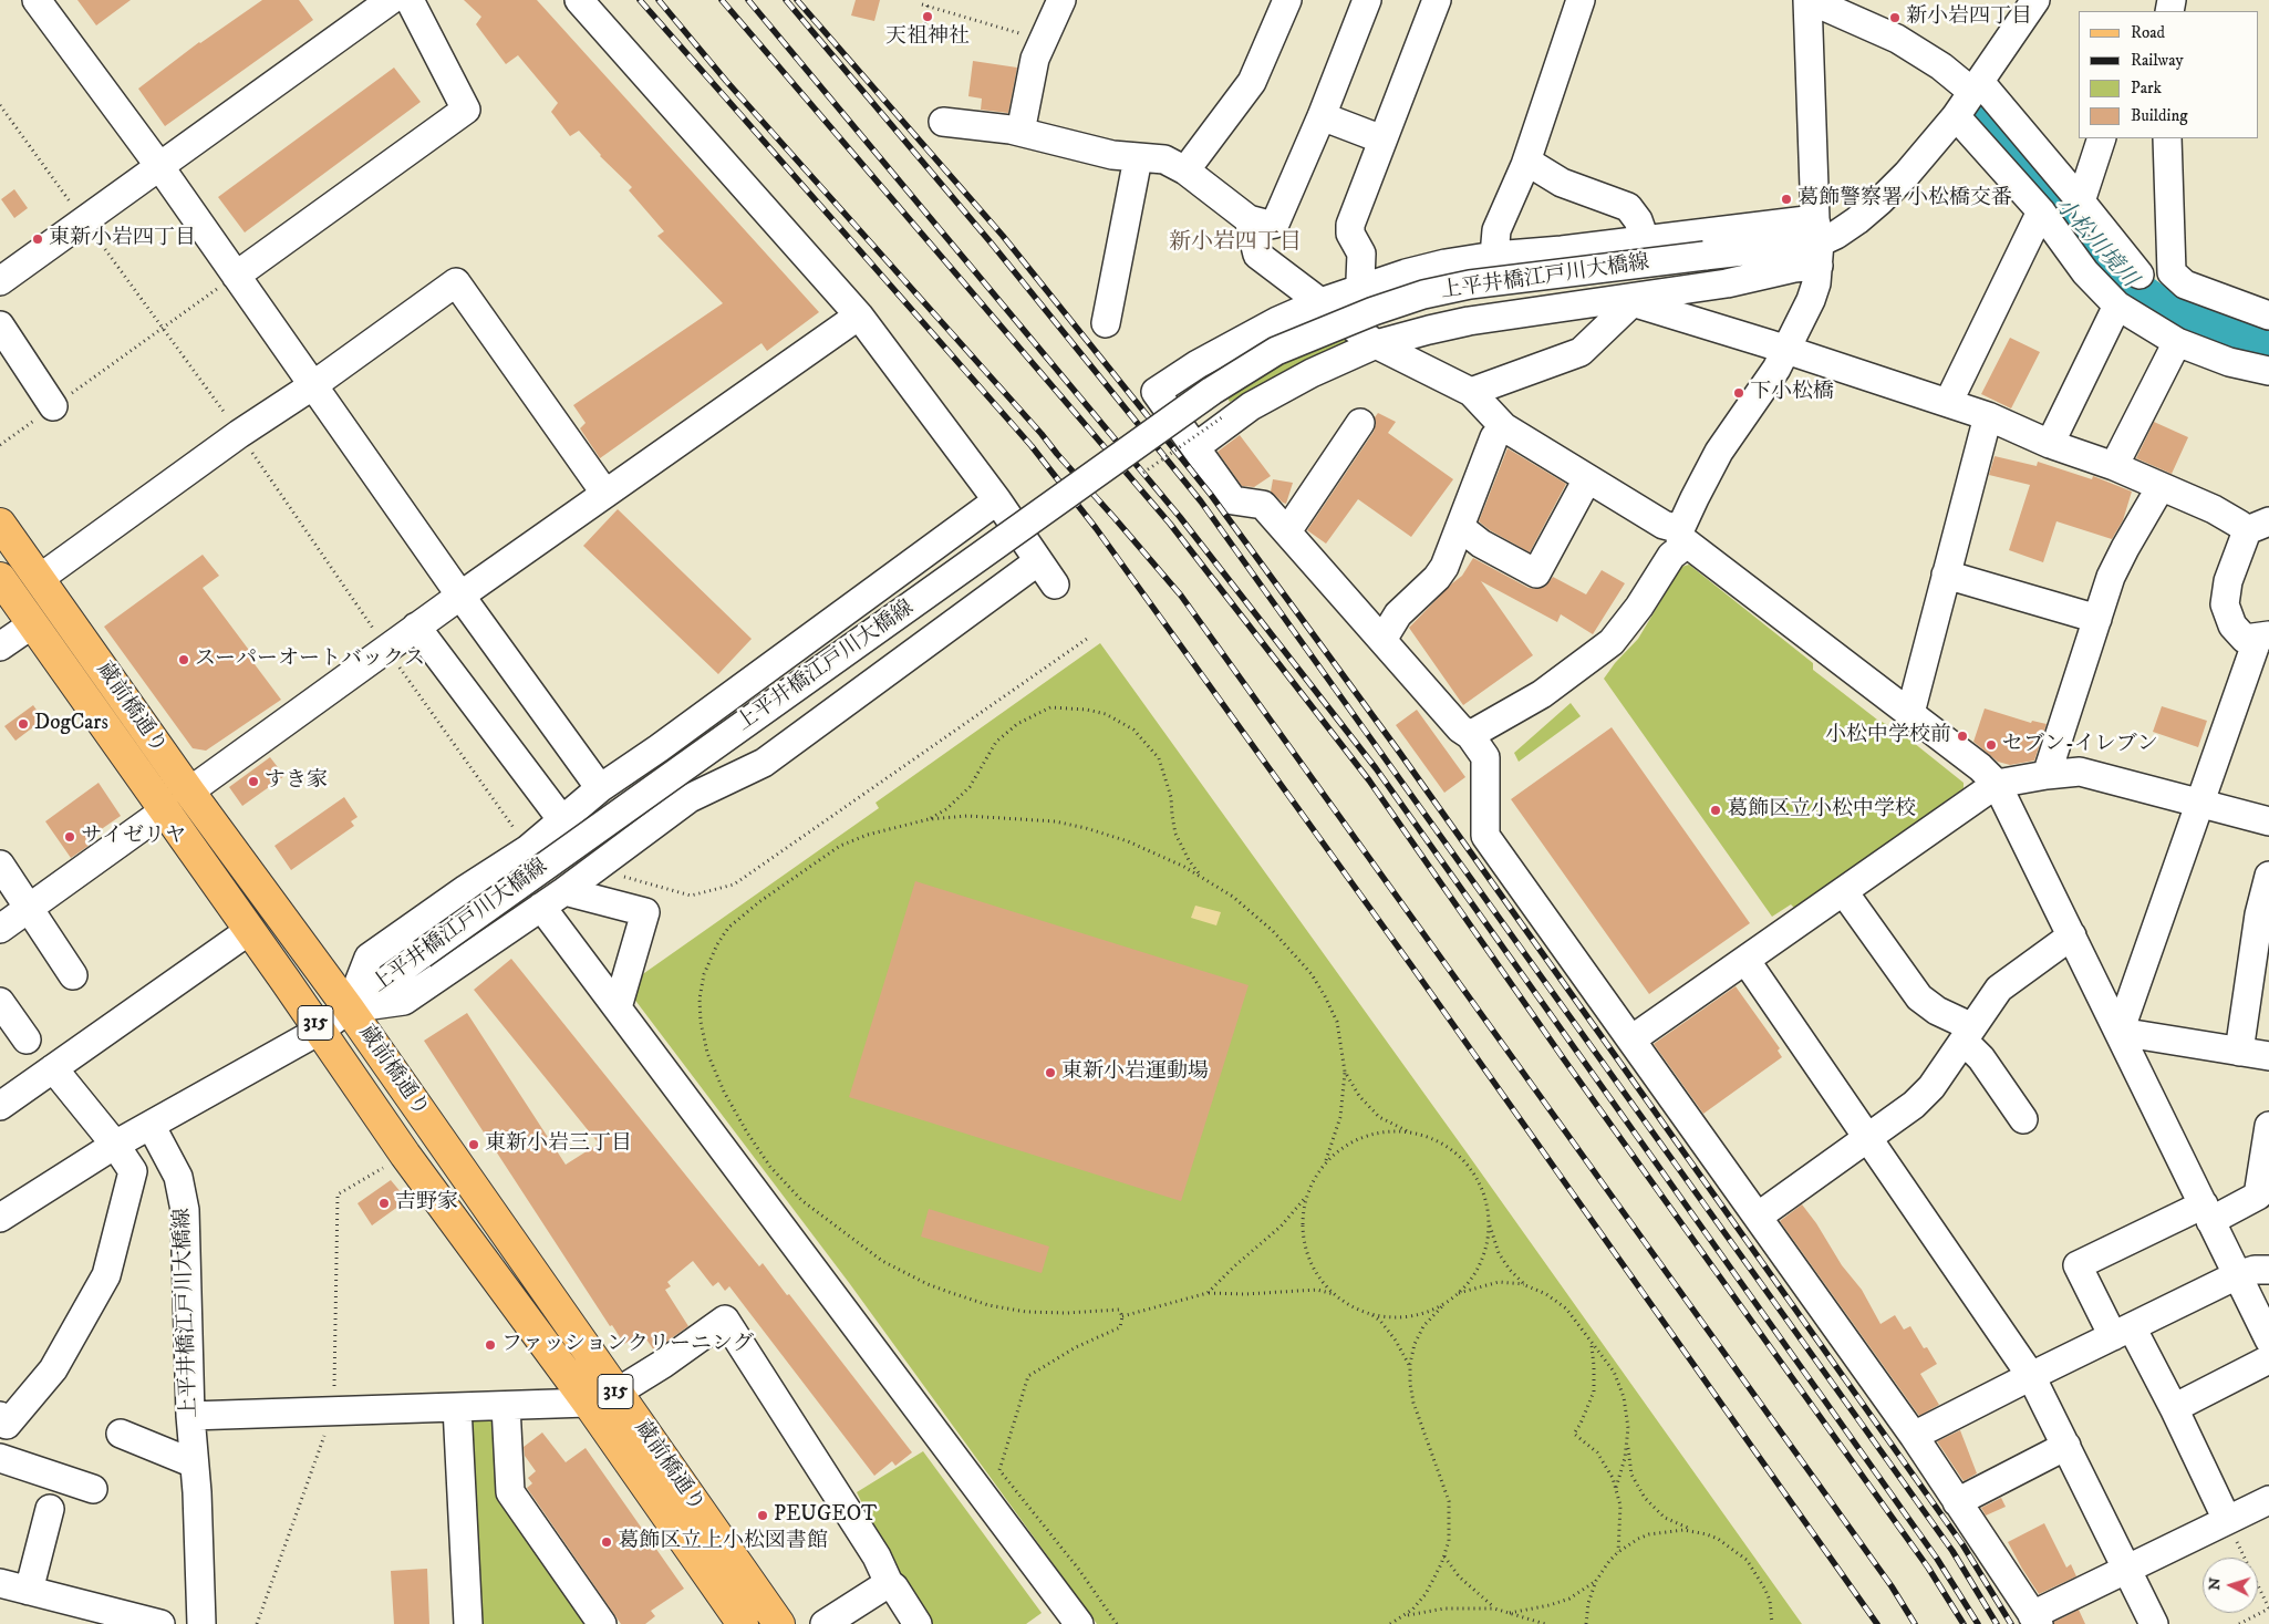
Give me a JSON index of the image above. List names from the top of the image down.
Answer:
{
  "streets": {
    "main road": ["蔵前橋通り", "315"],
    "street": ["上平井橋江戸川大橋線"]
  },
  "crossings": [
    ["上平井橋江戸川大橋線", "蔵前橋通り"]
  ],
  "districts": ["新小岩四丁目"],
  "water": ["小松川境川"],
  "places": [
    "天祖神社",
    "新小岩四丁目",
    "葛飾警察署 小松橋交番",
    "東新小岩四丁目",
    "下小松橋",
    "スーパーオートバックス",
    "DogCars",
    "小松中学校前",
    "セブン-イレブン",
    "すき家",
    "葛飾区立小松中学校",
    "サイゼリヤ",
    "東新小岩運動場",
    "東新小岩三丁目",
    "吉野家",
    "ファッションクリーニング",
    "PEUGEOT",
    "葛飾区立上小松図書館"
  ],
  "legend": [
    "Road",
    "Railway",
    "Park",
    "Building"
  ],
  "north": "left"
}
